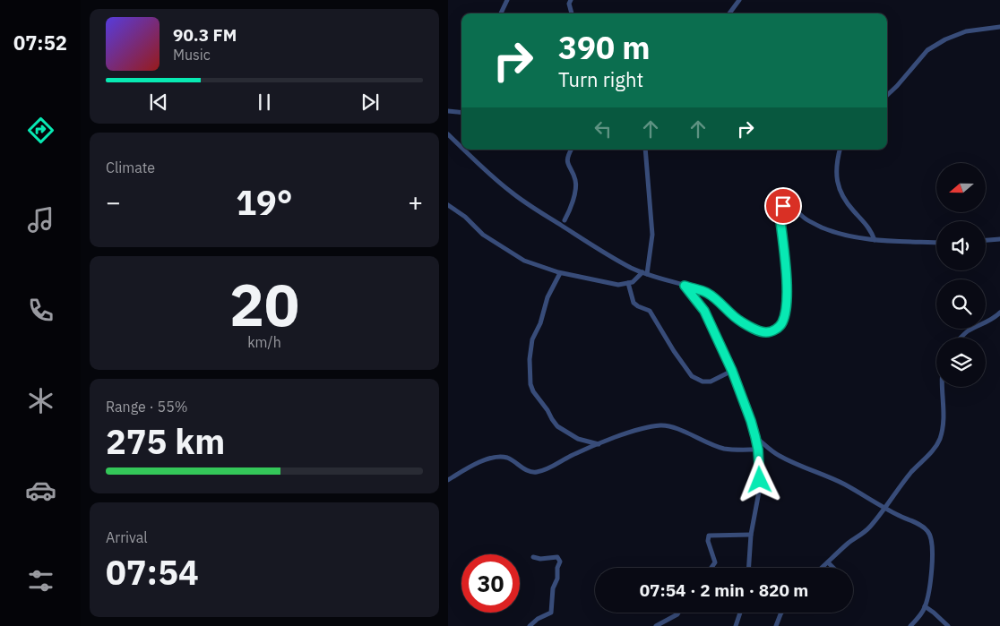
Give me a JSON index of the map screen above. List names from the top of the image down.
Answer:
{
  "north": "left",
  "page": {
    "tabs": "07:52",
    "turn": ["390 m", "Turn right"],
    "song": ["90.3 FM", "Music"],
    "tile": [
      "Climate",
      ["20", "km/h"],
      ["Range · 55%", "275 km"],
      ["Arrival", "07:54"]
    ],
    "heat": ["−", "19°", "+"],
    "limit": "30",
    "trip": "07:54 · 2 min · 820 m"
  }
}
